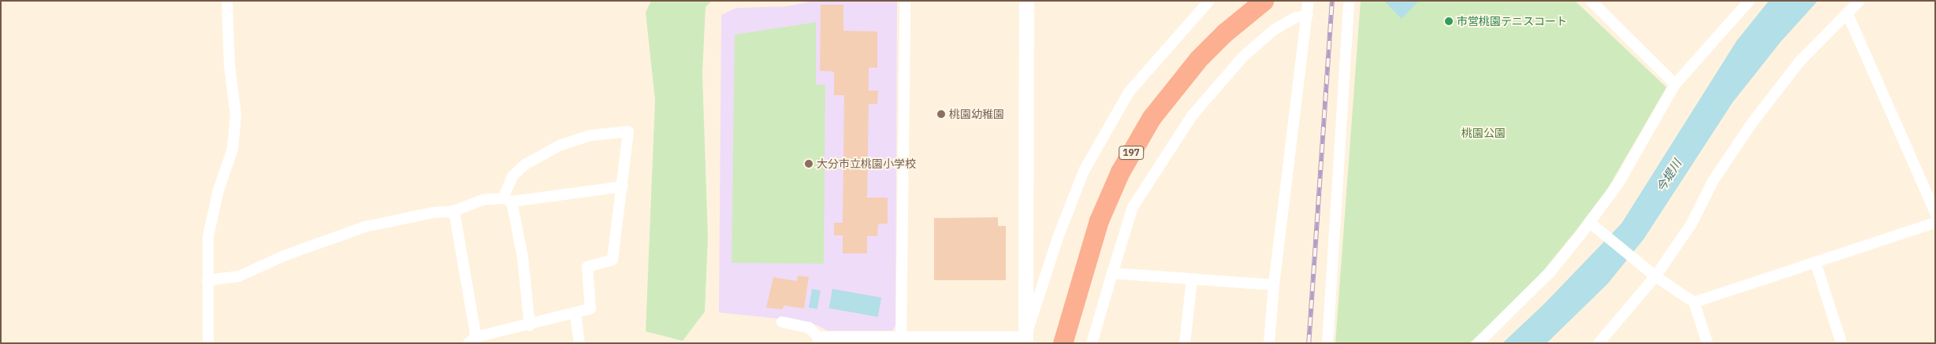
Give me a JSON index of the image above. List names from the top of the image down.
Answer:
{
  "streets": {
    "highway": ["197"]
  },
  "water": ["今堤川"],
  "parks": ["桃園公園"],
  "places": ["市営桃園テニスコート", "桃園幼稚園", "大分市立桃園小学校"]
}
